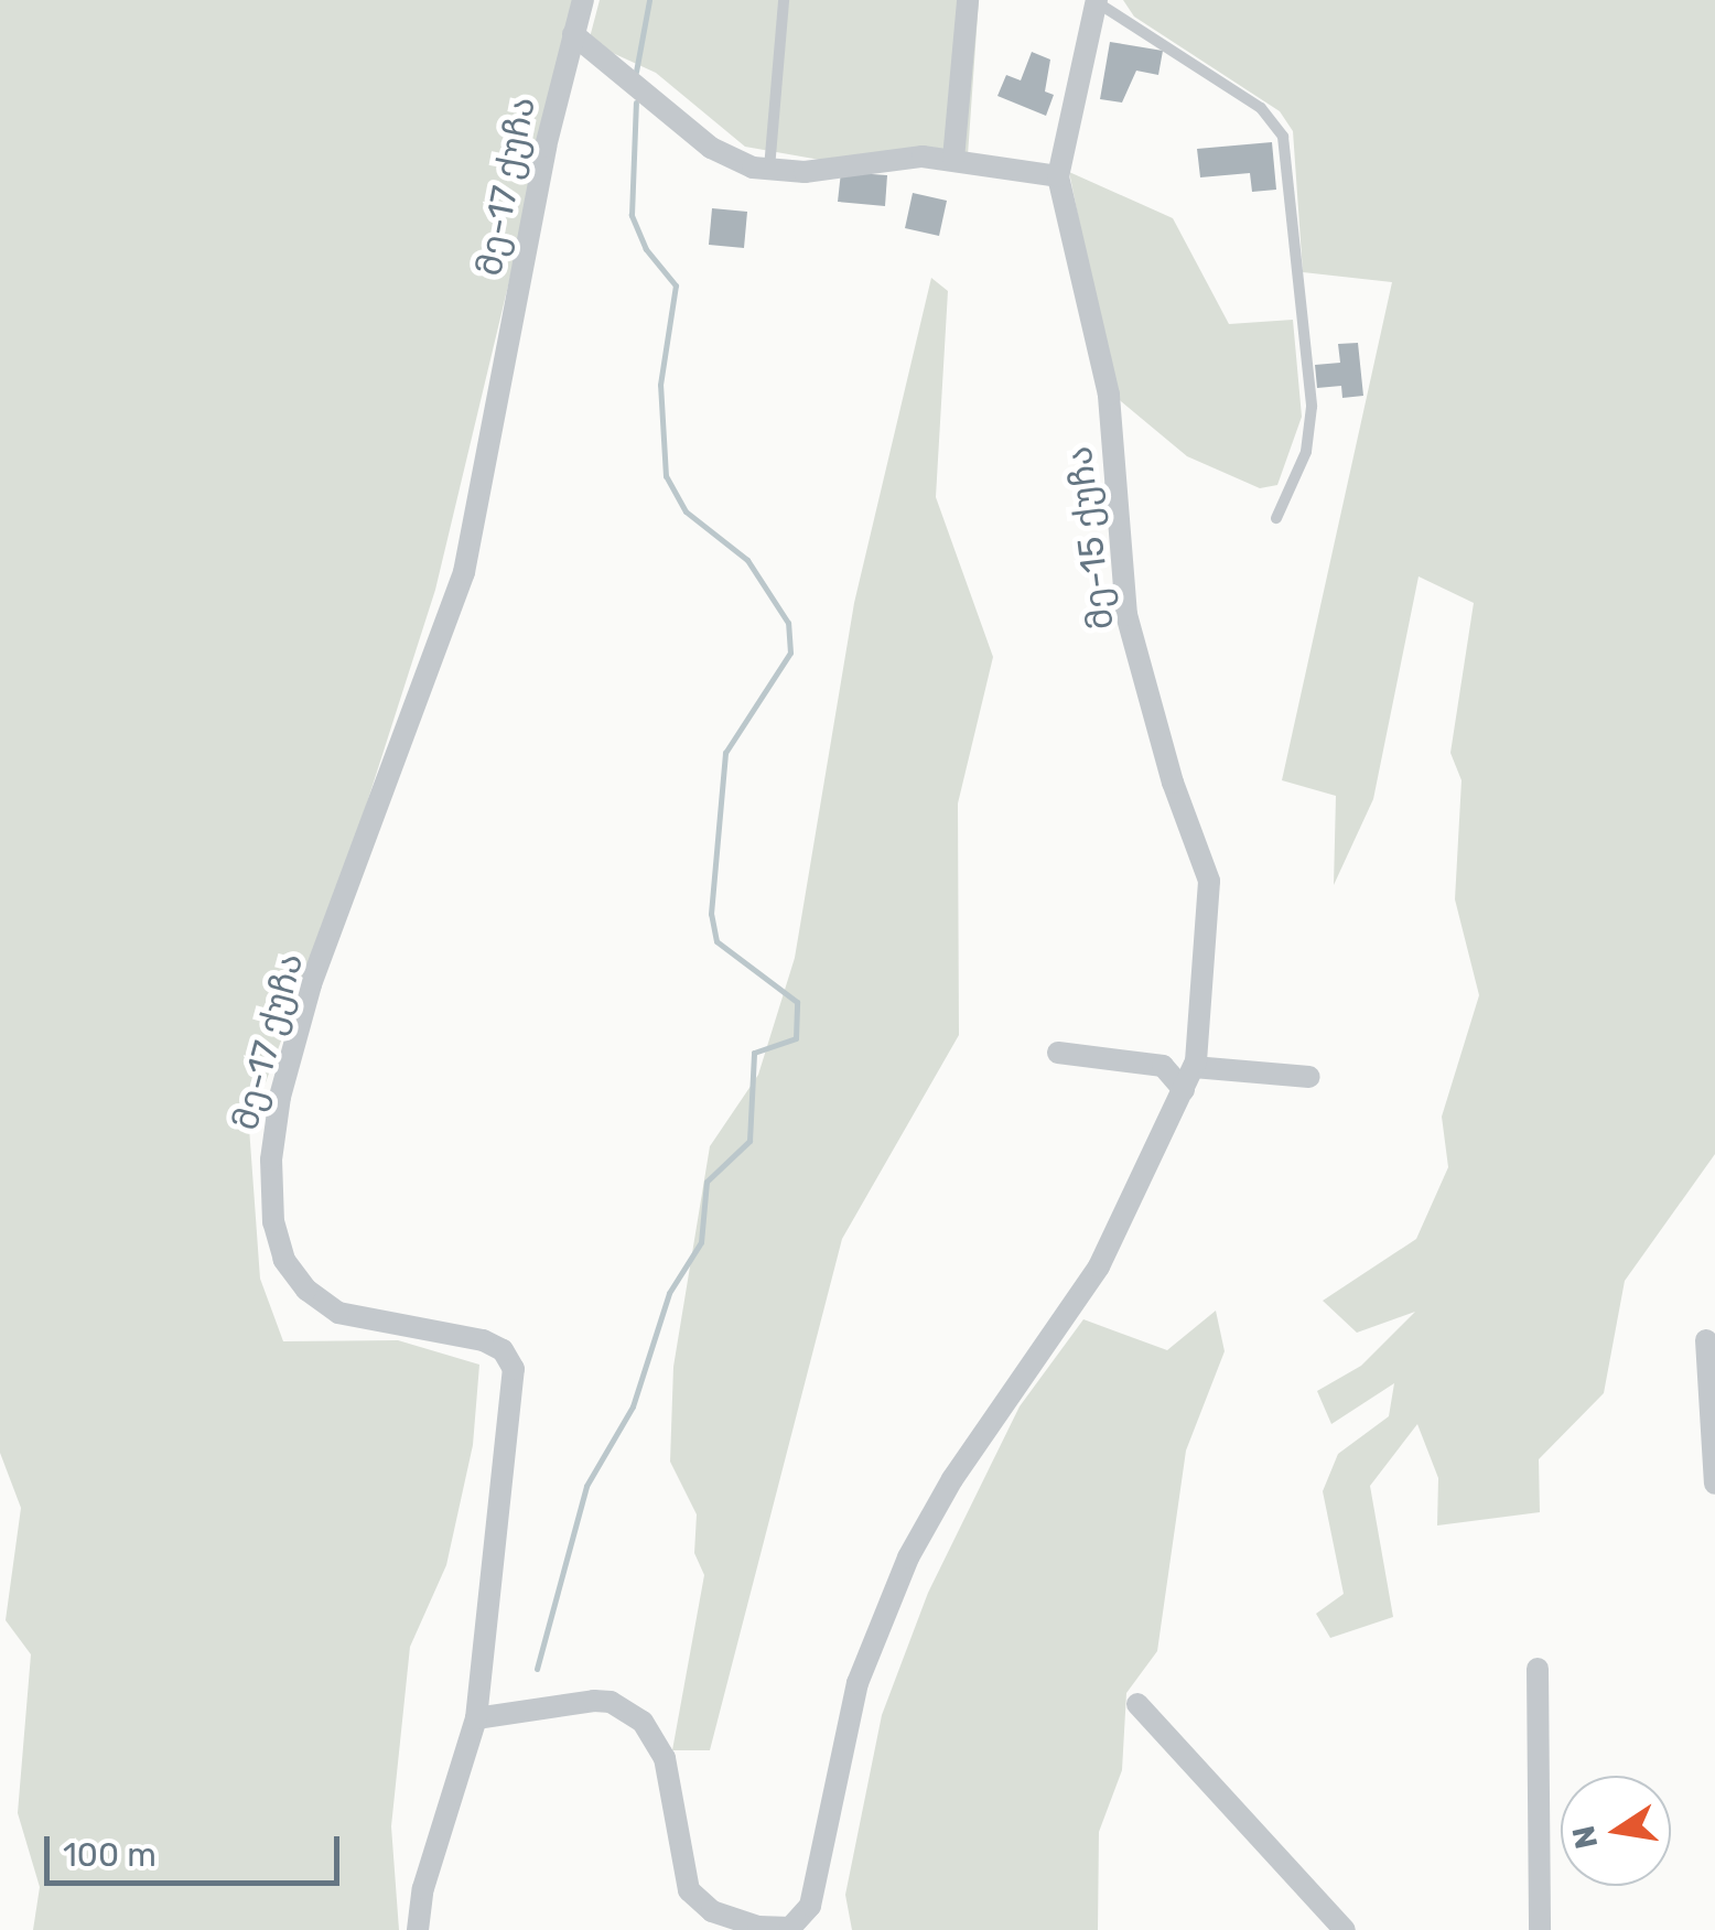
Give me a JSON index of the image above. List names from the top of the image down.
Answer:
{
  "streets": {
    "street": ["მე-17 ქუჩა", "მე-15 ქუჩა"]
  },
  "crossings": [
    ["მე-17 ქუჩა", "მე-15 ქუჩა"]
  ],
  "scale_bar": "100 m",
  "north": "left"
}
